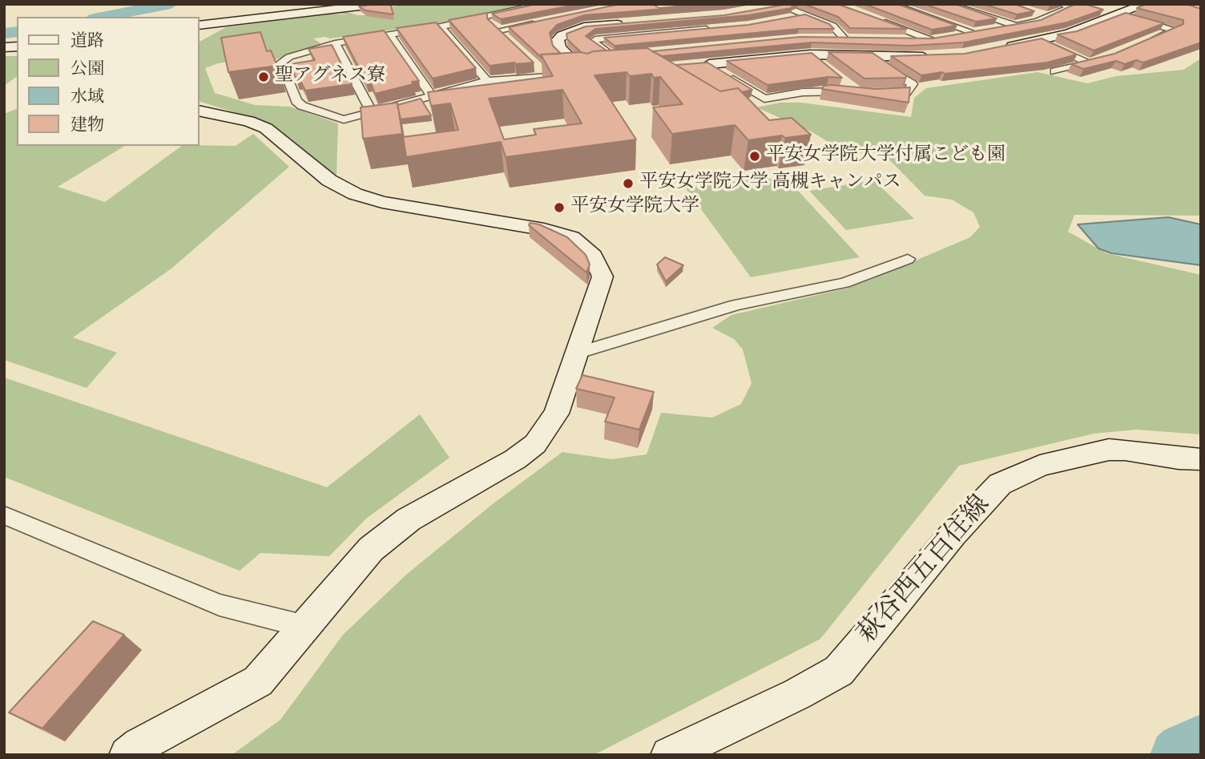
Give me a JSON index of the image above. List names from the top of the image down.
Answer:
{
  "streets": {
    "street": ["萩谷西五百住線"]
  },
  "places": [
    "聖アグネス寮",
    "平安女学院大学付属こども園",
    "平安女学院大学 高槻キャンパス",
    "平安女学院大学"
  ],
  "legend": [
    "道路",
    "公園",
    "水域",
    "建物"
  ]
}
